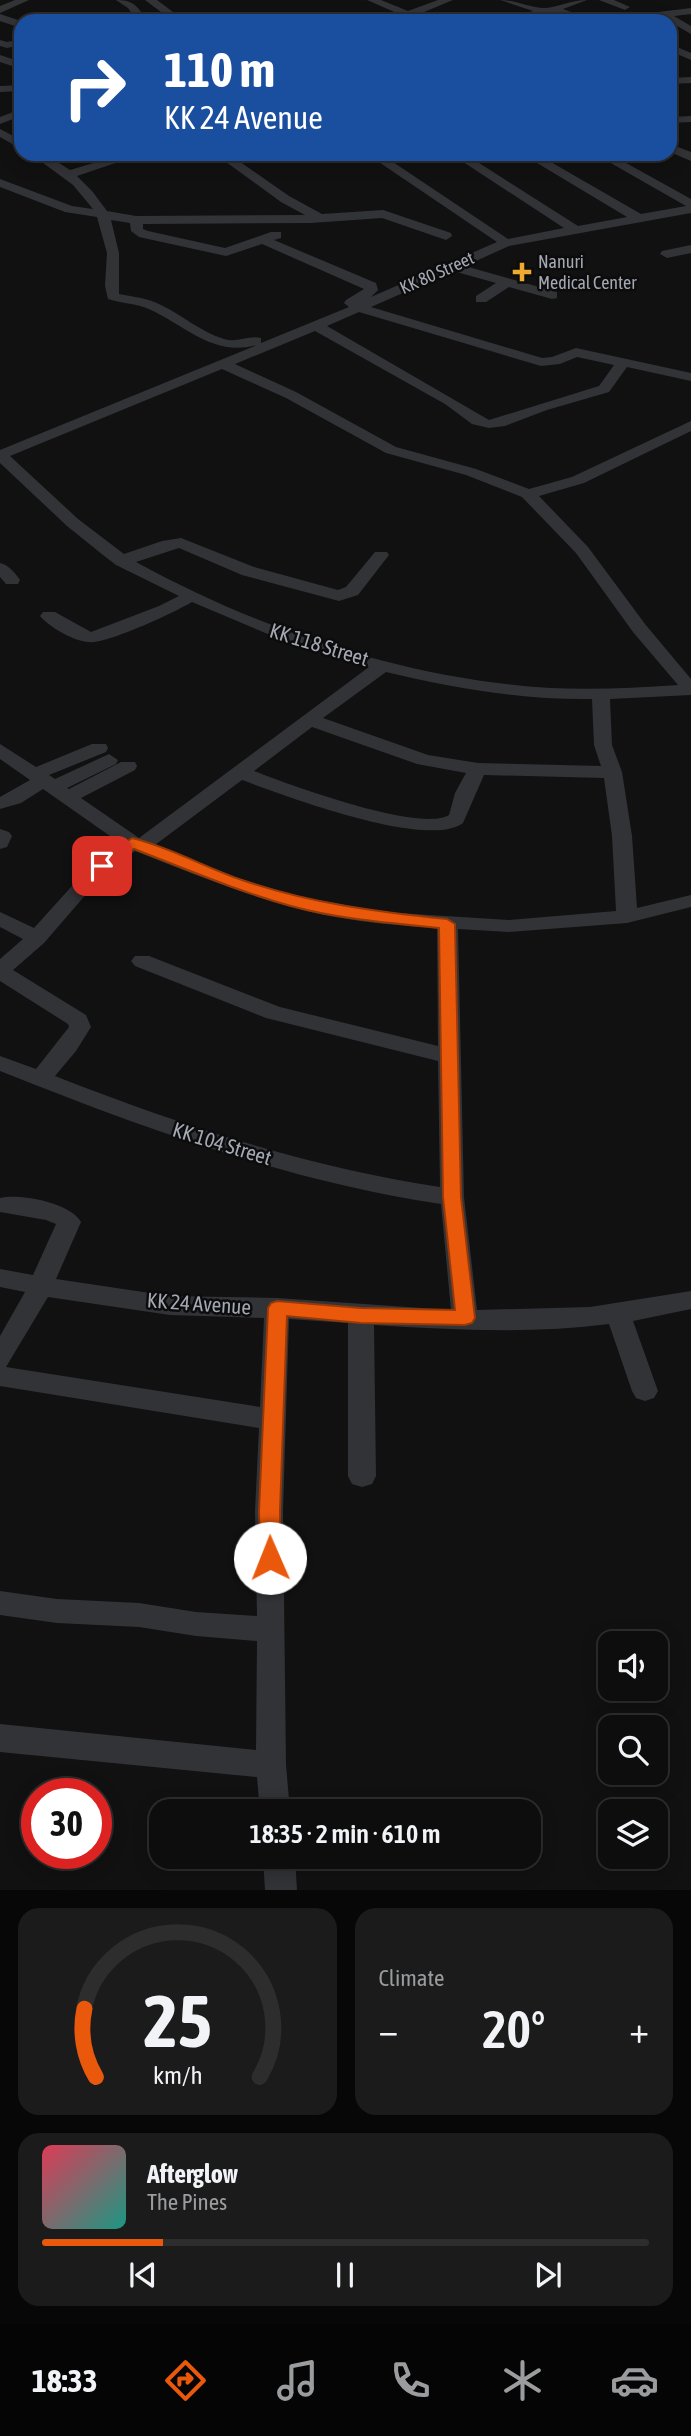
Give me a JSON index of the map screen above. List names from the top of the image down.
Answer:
{
  "streets": {
    "street": [
      "KK 80 Street",
      "KK 118 Street",
      "KK 104 Street",
      "KK 24 Avenue"
    ]
  },
  "crossings": [
    ["KK 80 Street", "KK 118 Street"]
  ],
  "places": {
    "health": ["Nanuri Medical Center"]
  },
  "page": {
    "turn": ["110 m", "KK 24 Avenue"],
    "limit": "30",
    "trip": "18:35 · 2 min · 610 m",
    "tile": "Climate",
    "heat": ["−", "20°", "+"],
    "song": ["Afterglow", "The Pines"],
    "tabs": "18:33",
    "gauge": ["25", "km/h"]
  }
}
